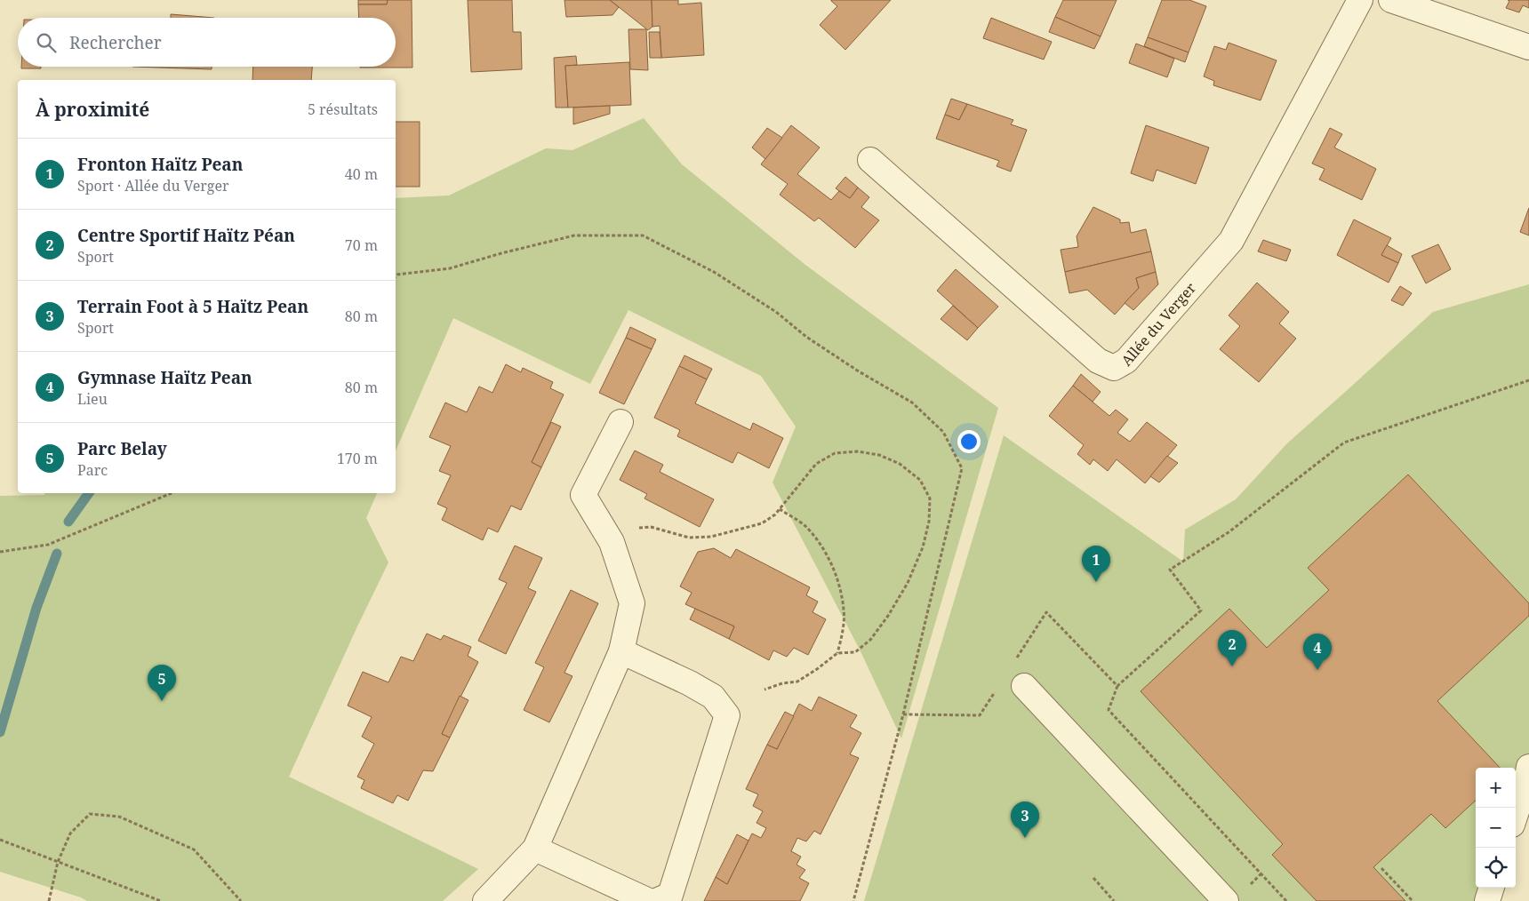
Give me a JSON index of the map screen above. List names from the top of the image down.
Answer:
{
  "streets": {
    "street": ["Allée du Verger"]
  },
  "page": {
    "search": "Rechercher",
    "heading": ["À proximité", "5 résultats"],
    "list": [
      {
        "mark": "1",
        "name": "Fronton Haïtz Pean",
        "note": "Sport · Allée du Verger",
        "value": "40 m"
      },
      {
        "mark": "2",
        "name": "Centre Sportif Haïtz Péan",
        "note": "Sport",
        "value": "70 m"
      },
      {
        "mark": "3",
        "name": "Terrain Foot à 5 Haïtz Pean",
        "note": "Sport",
        "value": "80 m"
      },
      {
        "mark": "4",
        "name": "Gymnase Haïtz Pean",
        "note": "Lieu",
        "value": "80 m"
      },
      {
        "mark": "5",
        "name": "Parc Belay",
        "note": "Parc",
        "value": "170 m"
      }
    ],
    "pins": [
      "1",
      "2",
      "4",
      "5",
      "3"
    ],
    "map_buttons": ["+", "−"]
  }
}
